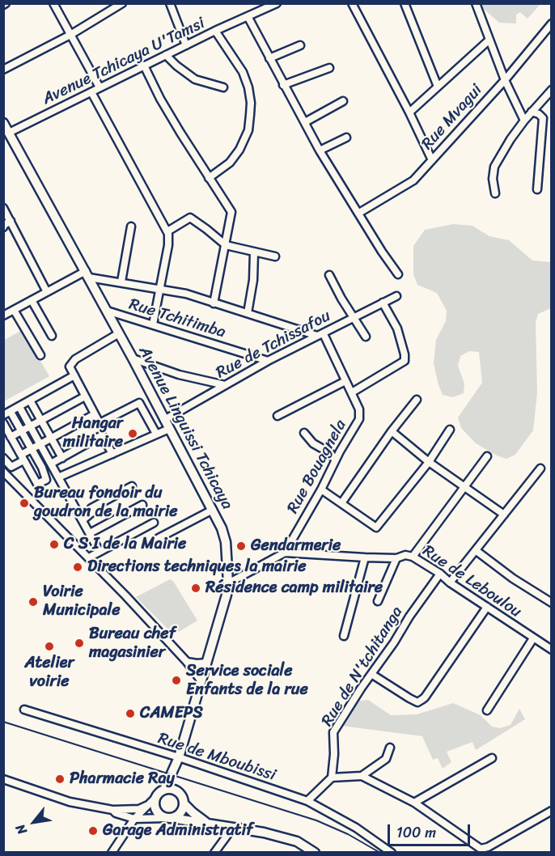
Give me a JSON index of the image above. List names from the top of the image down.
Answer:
{
  "streets": {
    "main road": ["Avenue Linguissi Tchicaya"],
    "street": [
      "Avenue Tchicaya U'Tamsi",
      "Rue Mvagui",
      "Rue Tchitimba",
      "Rue de Tchissafou",
      "Rue Bouagnela",
      "Rue de Leboulou",
      "Rue de N'tchitanga",
      "Rue de Mboubissi"
    ]
  },
  "crossings": [
    ["Avenue Tchicaya U'Tamsi", "Avenue Linguissi Tchicaya"],
    ["Rue Tchitimba", "Rue de Tchissafou"],
    ["Rue Tchitimba", "Avenue Linguissi Tchicaya"],
    ["Rue de Tchissafou", "Avenue Linguissi Tchicaya"],
    ["Rue de Tchissafou", "Rue Bouagnela"],
    ["Avenue Linguissi Tchicaya", "Rue de Mboubissi"],
    ["Rue Bouagnela", "Rue de Leboulou"],
    ["Rue de Leboulou", "Rue de N'tchitanga"]
  ],
  "places": [
    "Hangar militaire",
    "Bureau fondoir du goudron de la mairie",
    "C S I de la Mairie",
    "Gendarmerie",
    "Directions techniques la mairie",
    "Résidence camp militaire",
    "Voirie Municipale",
    "Bureau chef magasinier",
    "Atelier voirie",
    "Service sociale Enfants de la rue",
    "CAMEPS",
    "Pharmacie Ray",
    "Garage Administratif"
  ],
  "scale_bar": "100 m",
  "north": "bottom left"
}
